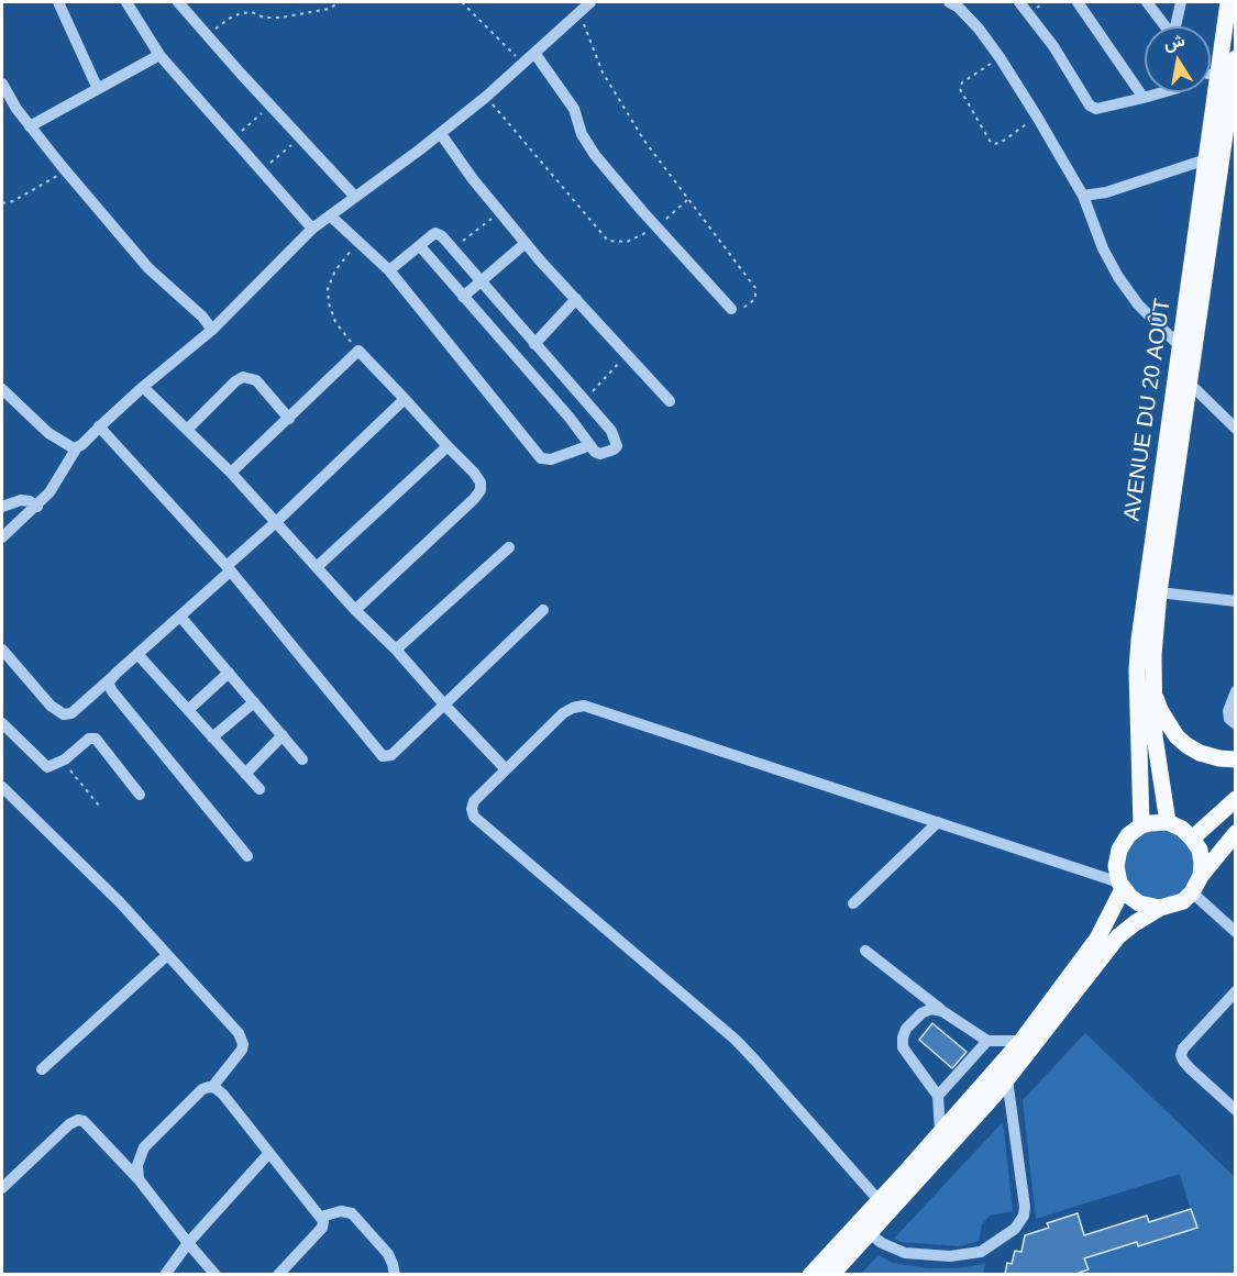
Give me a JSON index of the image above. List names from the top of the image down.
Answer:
{
  "streets": {
    "main road": ["AVENUE DU 20 AOÛT"]
  },
  "north": "top"
}
